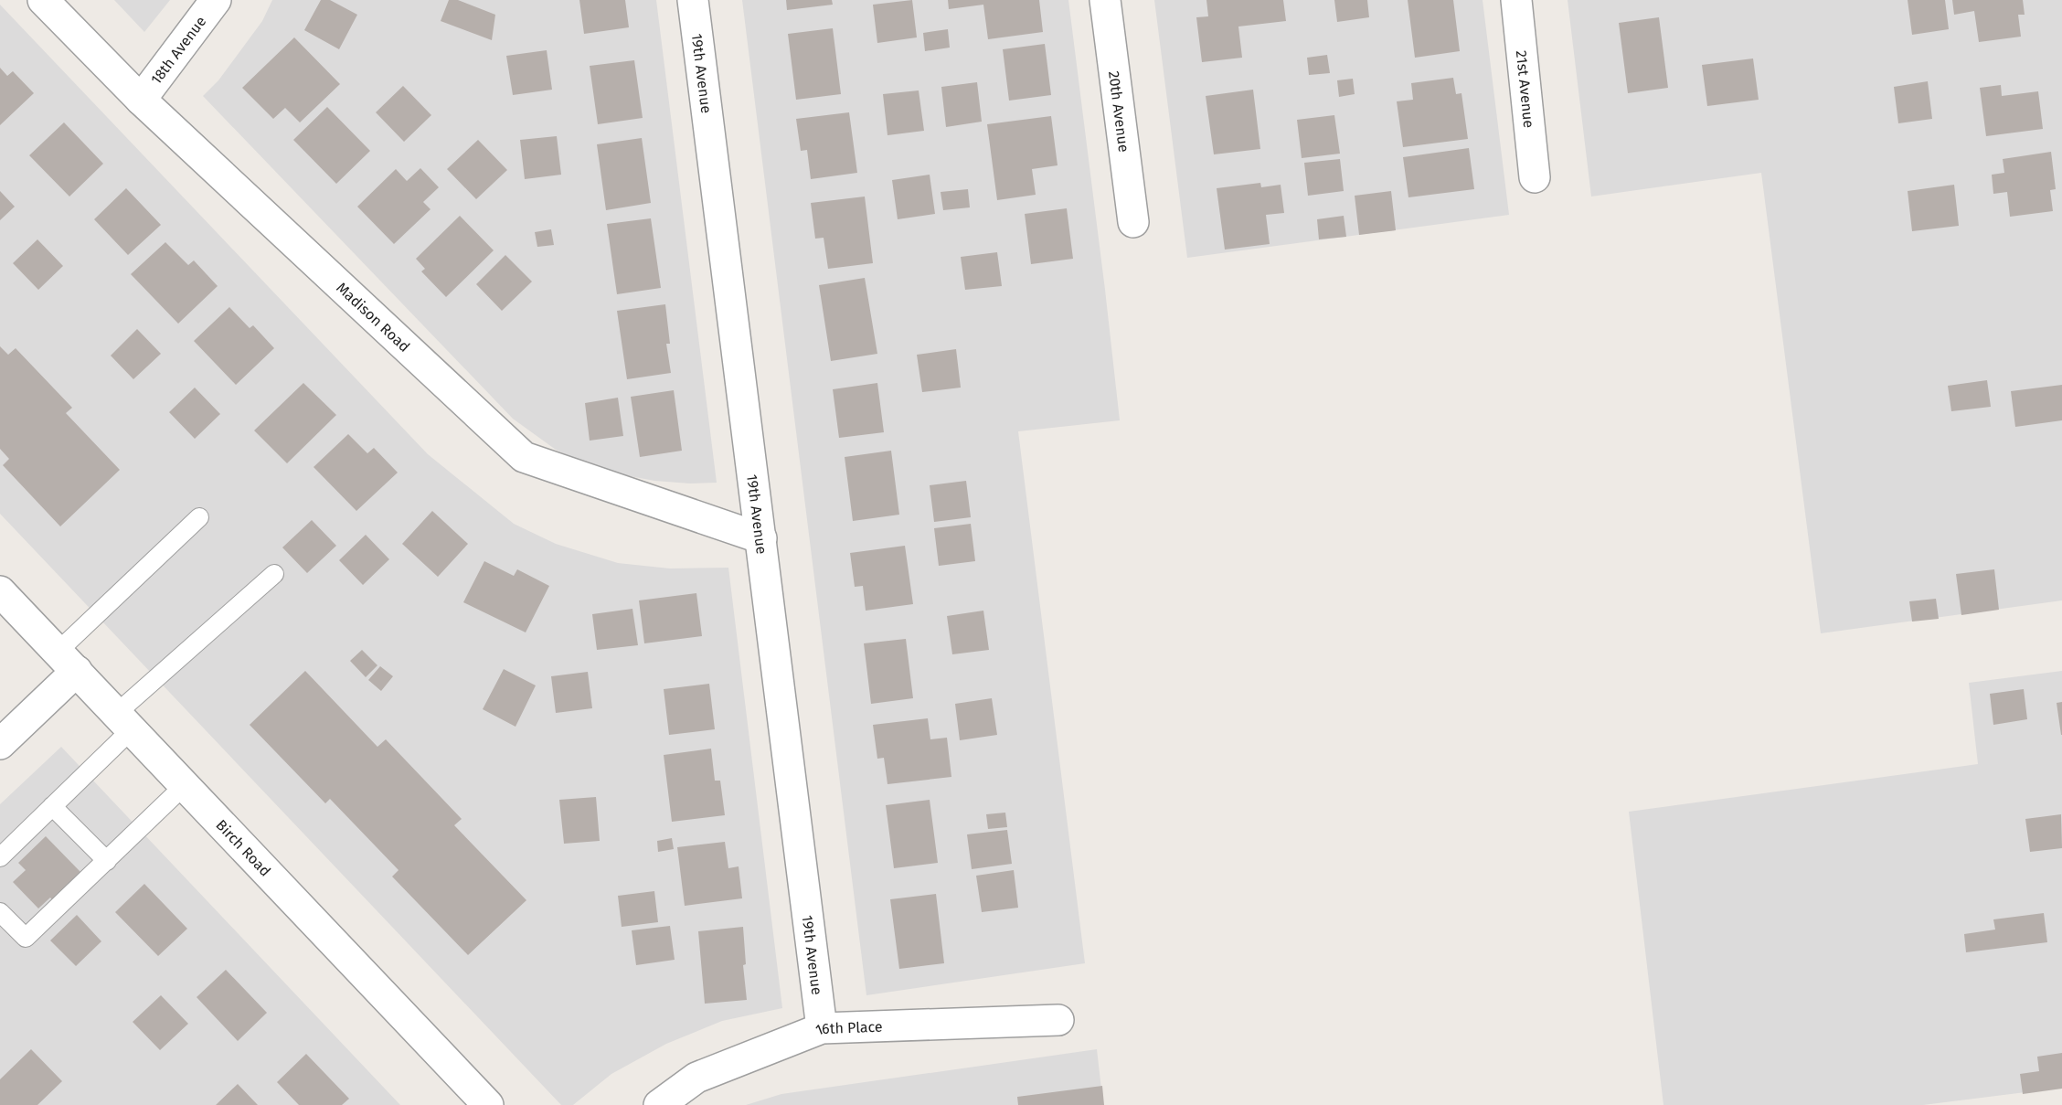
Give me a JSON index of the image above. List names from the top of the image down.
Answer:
{
  "streets": {
    "street": [
      "18th Avenue",
      "19th Avenue",
      "21st Avenue",
      "20th Avenue",
      "Madison Road",
      "Birch Road",
      "16th Place"
    ]
  },
  "crossings": [
    ["18th Avenue", "Madison Road"],
    ["19th Avenue", "Madison Road"],
    ["19th Avenue", "16th Place"]
  ]
}
